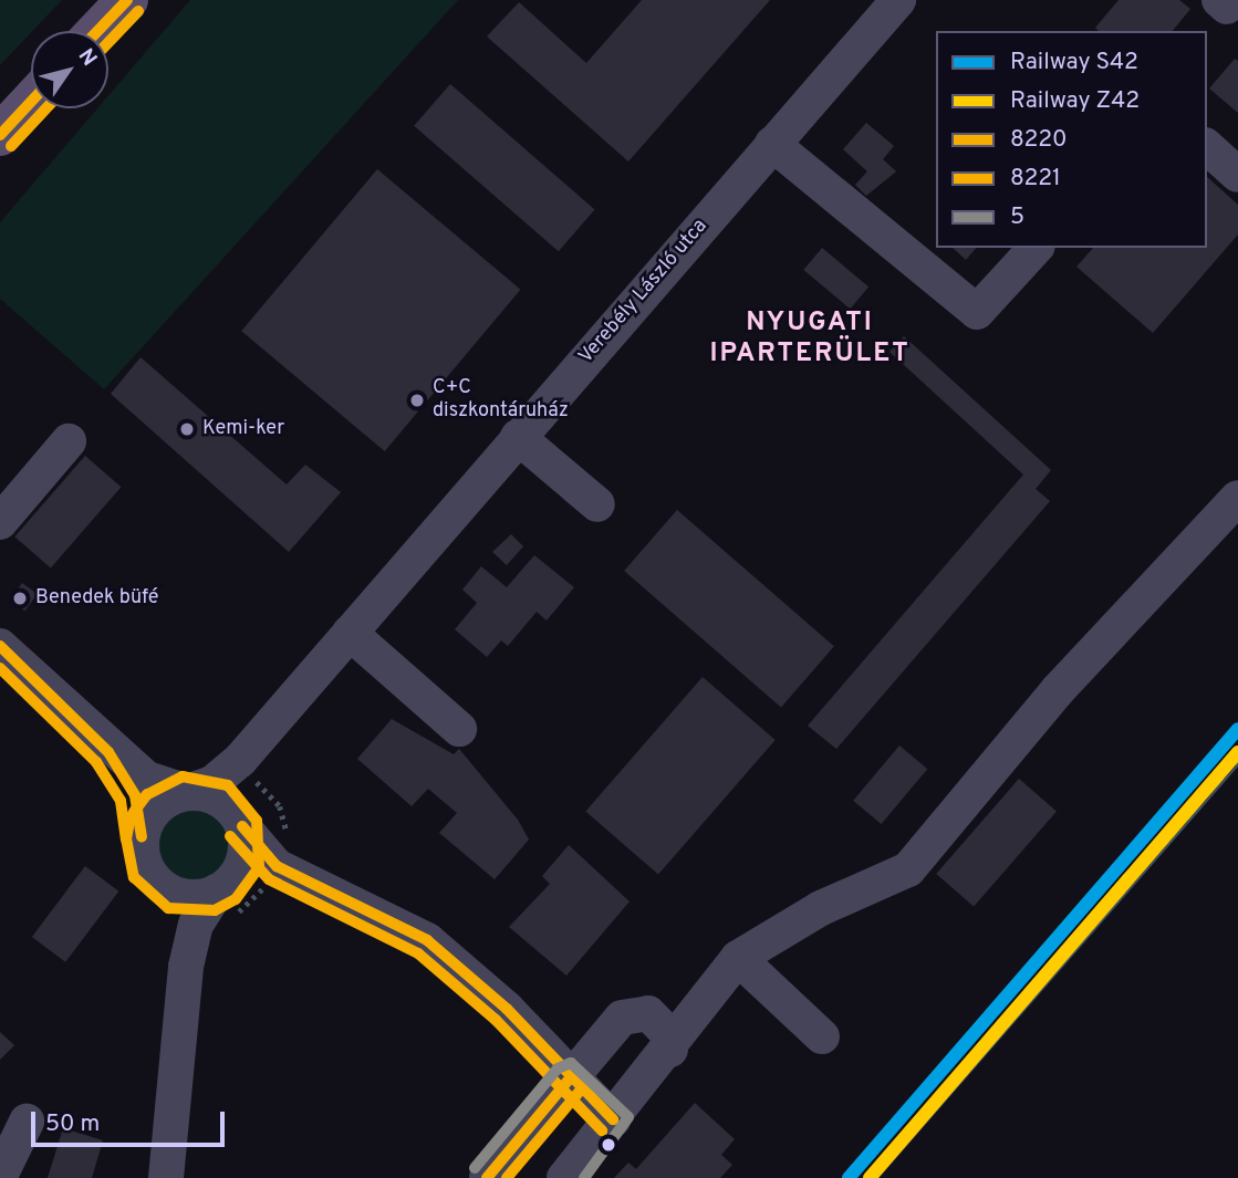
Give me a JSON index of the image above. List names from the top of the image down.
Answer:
{
  "streets": {
    "street": ["Verebély László utca"]
  },
  "districts": ["NYUGATI IPARTERÜLET"],
  "places": ["C+C diszkontáruház", "Kemi-ker", "Benedek büfé"],
  "lines": [
    "transit line 8220",
    "transit line 8221",
    "rail line S42",
    "rail line Z42",
    "transit line 5"
  ],
  "legend": [
    "Railway S42",
    "Railway Z42",
    "8220",
    "8221",
    "5"
  ],
  "scale_bar": "50 m",
  "north": "top right"
}
